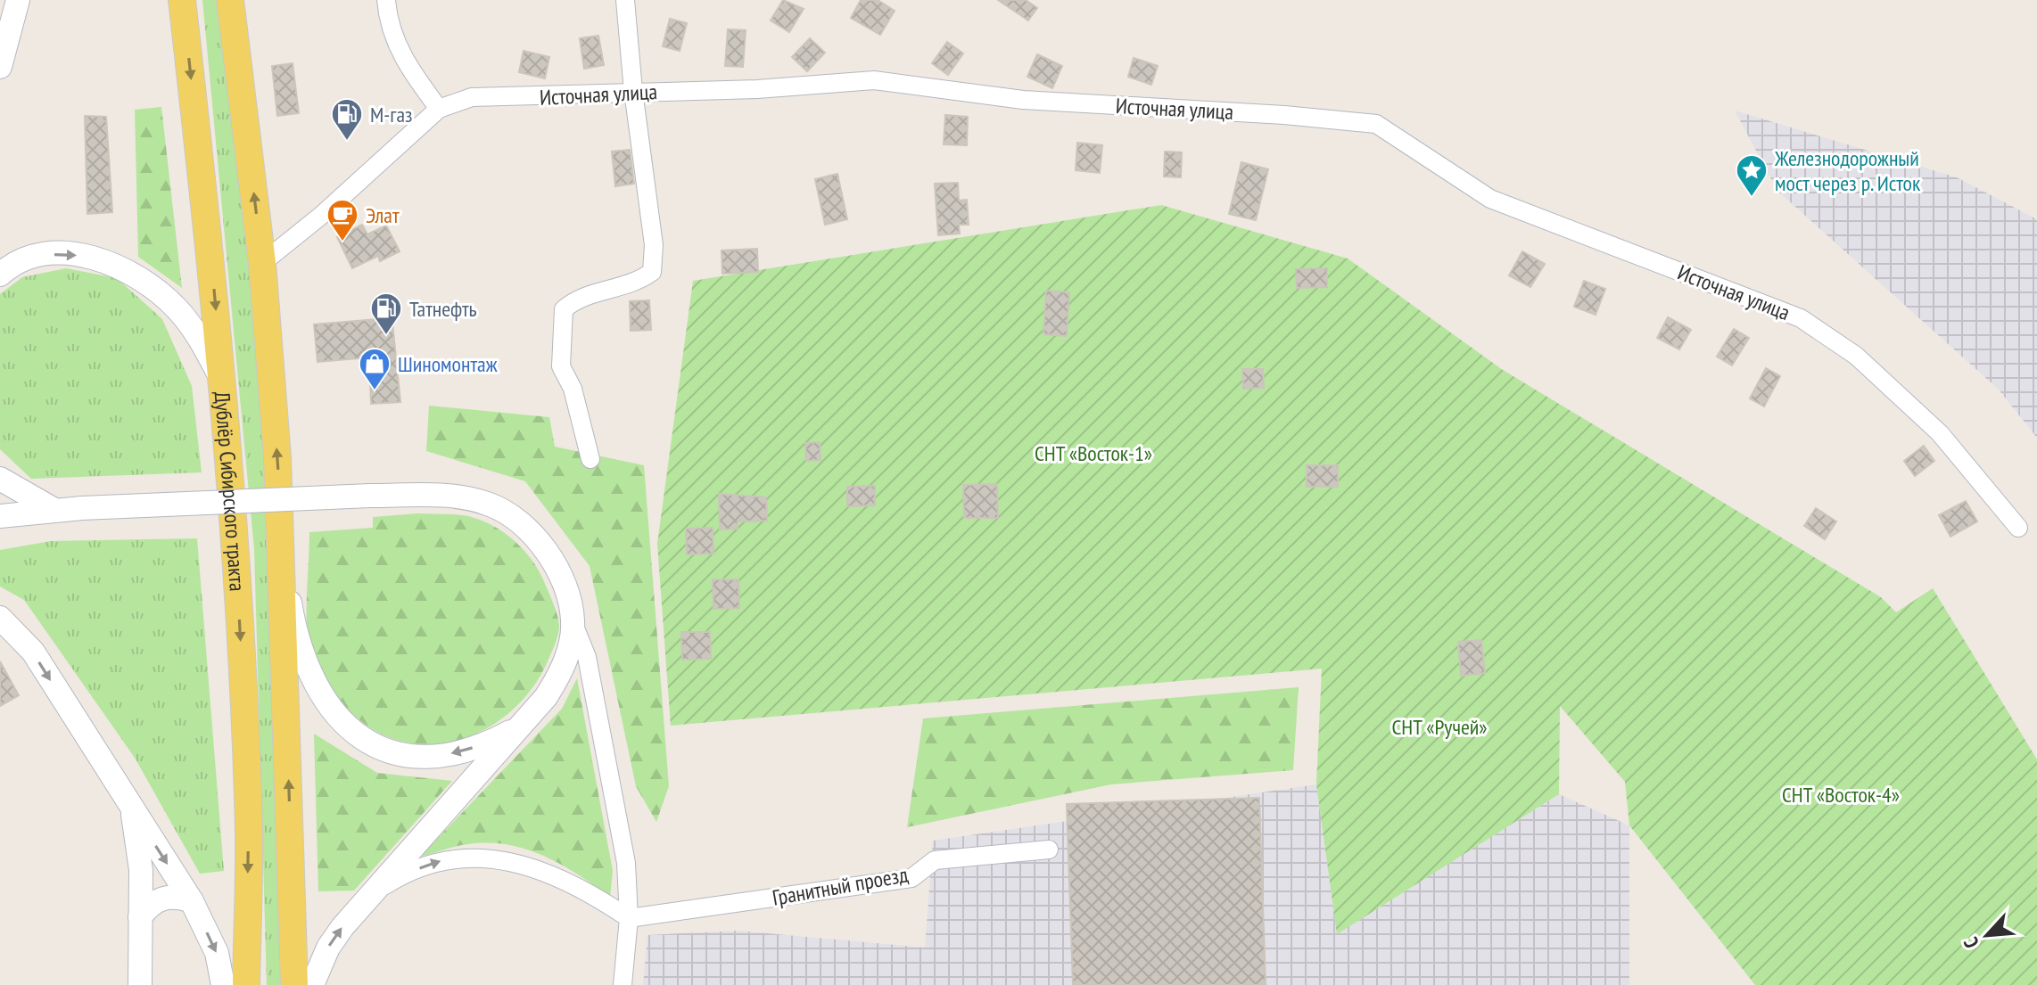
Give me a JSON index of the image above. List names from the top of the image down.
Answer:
{
  "streets": {
    "main road": ["Дублёр Сибирского тракта"],
    "street": ["Источная улица", "Гранитный проезд"]
  },
  "parks": ["СНТ «Восток-1»", "СНТ «Ручей»", "СНТ «Восток-4»"],
  "places": {
    "fuel station": ["М-газ", "Татнефть"],
    "place": ["Железнодорожный мост через р. Исток"],
    "cafe": ["Элат"],
    "shop": ["Шиномонтаж"]
  },
  "north": "bottom left"
}
